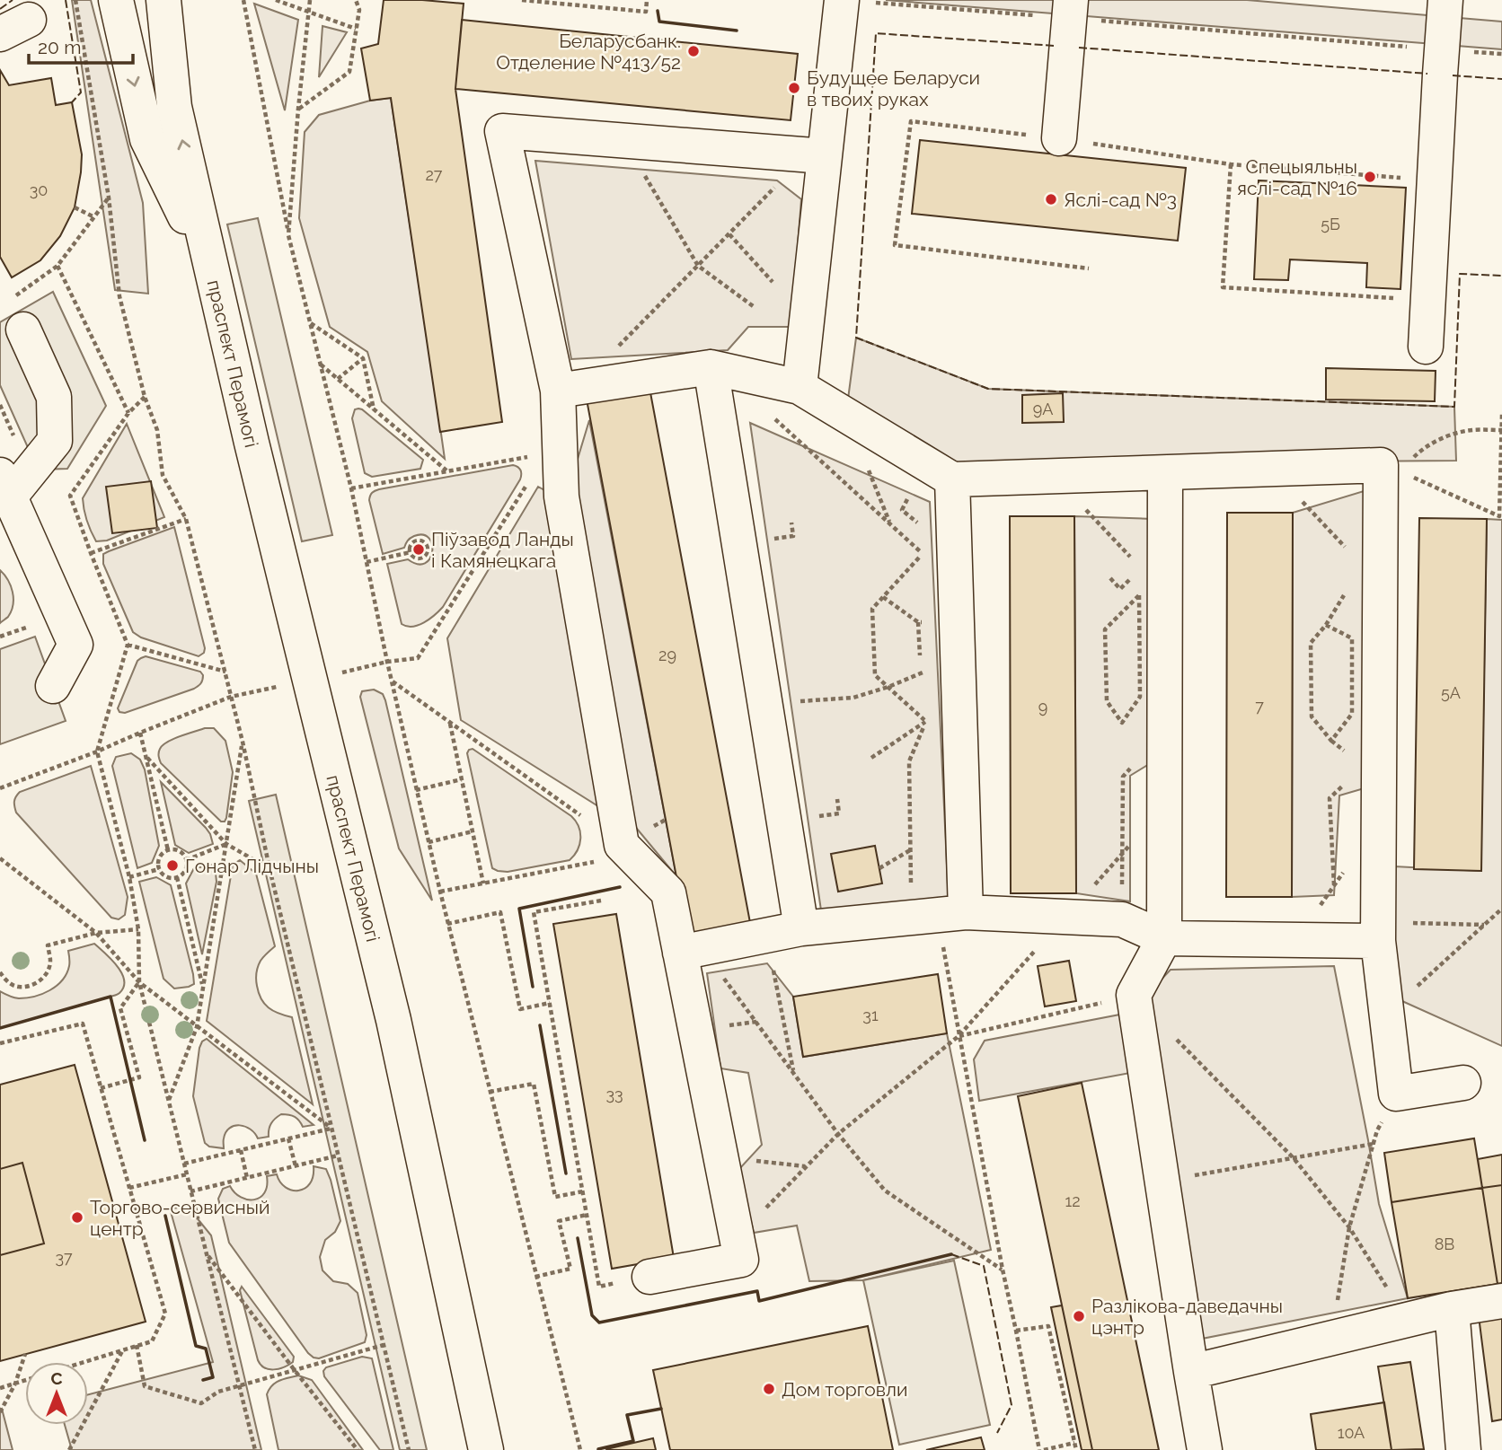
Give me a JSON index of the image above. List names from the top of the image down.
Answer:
{
  "streets": {
    "main road": ["праспект Перамогі"]
  },
  "places": [
    "Беларусбанк. Отделение №413/52",
    "Будущее Беларуси в твоих руках",
    "Спецыяльны яслі-сад №16",
    "Яслі-сад №3",
    "Піўзавод Ланды і Камянецкага",
    "Гонар Лідчыны",
    "Торгово-сервисный центр",
    "Разлікова-даведачны цэнтр",
    "Дом торговли"
  ],
  "house_numbers": [
    "27",
    "30",
    "5Б",
    "9А",
    "29",
    "5А",
    "7",
    "9",
    "31",
    "33",
    "12",
    "8В",
    "37",
    "10А"
  ],
  "scale_bar": "20 m",
  "north": "top"
}
